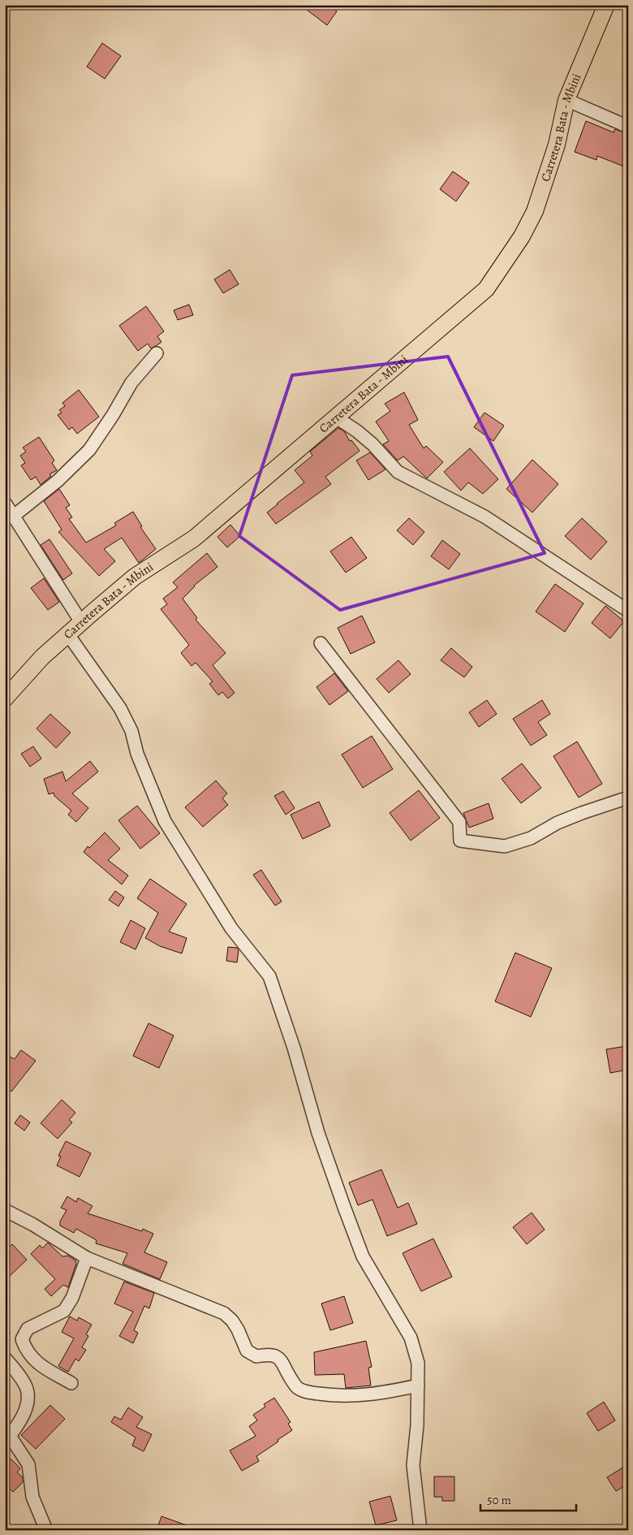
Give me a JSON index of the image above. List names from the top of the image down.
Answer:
{
  "streets": {
    "main road": ["Carretera Bata - Mbini"]
  },
  "scale_bar": "50 m"
}
